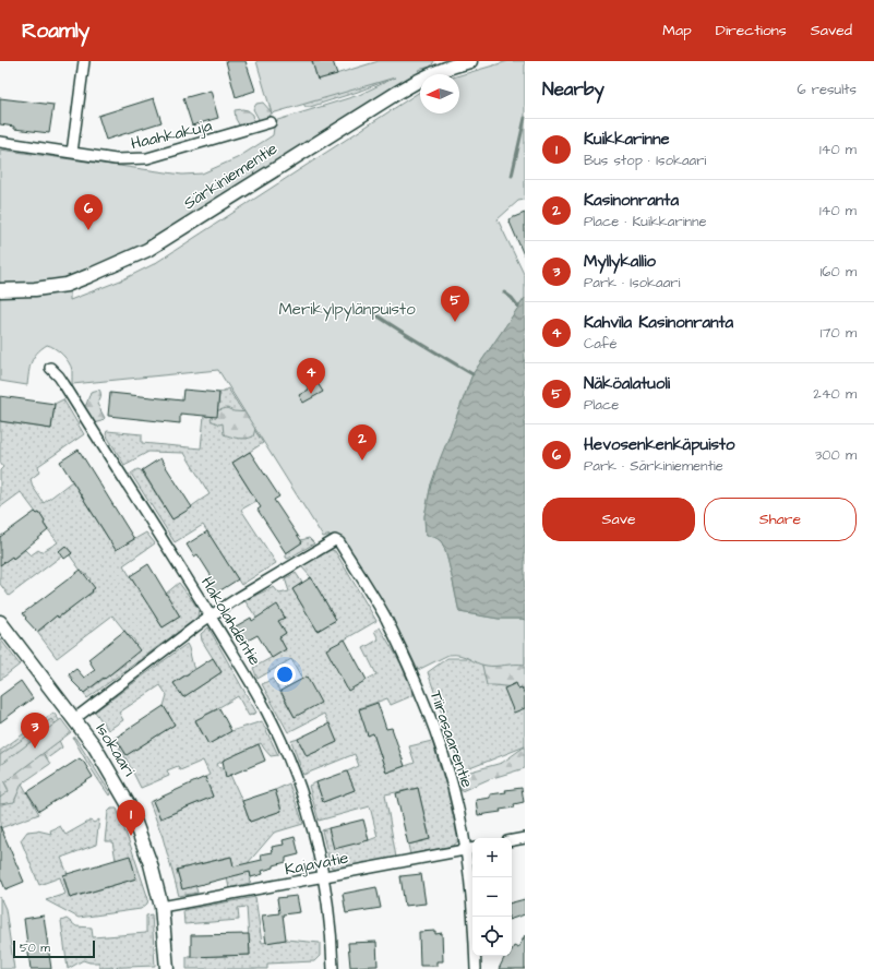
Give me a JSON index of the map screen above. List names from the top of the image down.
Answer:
{
  "streets": {
    "street": [
      "Haahkakuja",
      "Särkiniementie",
      "Hakolahdentie",
      "Tiirasaarentie",
      "Isokaari",
      "Kajavatie"
    ]
  },
  "crossings": [
    ["Hakolahdentie", "Tiirasaarentie"],
    ["Hakolahdentie", "Kajavatie"],
    ["Tiirasaarentie", "Kajavatie"],
    ["Isokaari", "Kajavatie"]
  ],
  "parks": ["Merikylpylänpuisto"],
  "scale_bar": "50 m",
  "north": "left",
  "page": {
    "header": "Roamly",
    "nav": ["Map", "Directions", "Saved"],
    "heading": ["Nearby", "6 results"],
    "list": [
      {
        "mark": "1",
        "name": "Kuikkarinne",
        "note": "Bus stop · Isokaari",
        "value": "140 m"
      },
      {
        "mark": "2",
        "name": "Kasinonranta",
        "note": "Place · Kuikkarinne",
        "value": "140 m"
      },
      {
        "mark": "3",
        "name": "Myllykallio",
        "note": "Park · Isokaari",
        "value": "160 m"
      },
      {
        "mark": "4",
        "name": "Kahvila Kasinonranta",
        "note": "Café",
        "value": "170 m"
      },
      {
        "mark": "5",
        "name": "Näköalatuoli",
        "note": "Place",
        "value": "240 m"
      },
      {
        "mark": "6",
        "name": "Hevosenkenkäpuisto",
        "note": "Park · Särkiniementie",
        "value": "300 m"
      }
    ],
    "pins": [
      "6",
      "5",
      "4",
      "2",
      "3",
      "1"
    ],
    "buttons": ["Save", "Share"],
    "map_buttons": ["+", "−"],
    "scale": "50 m"
  }
}
